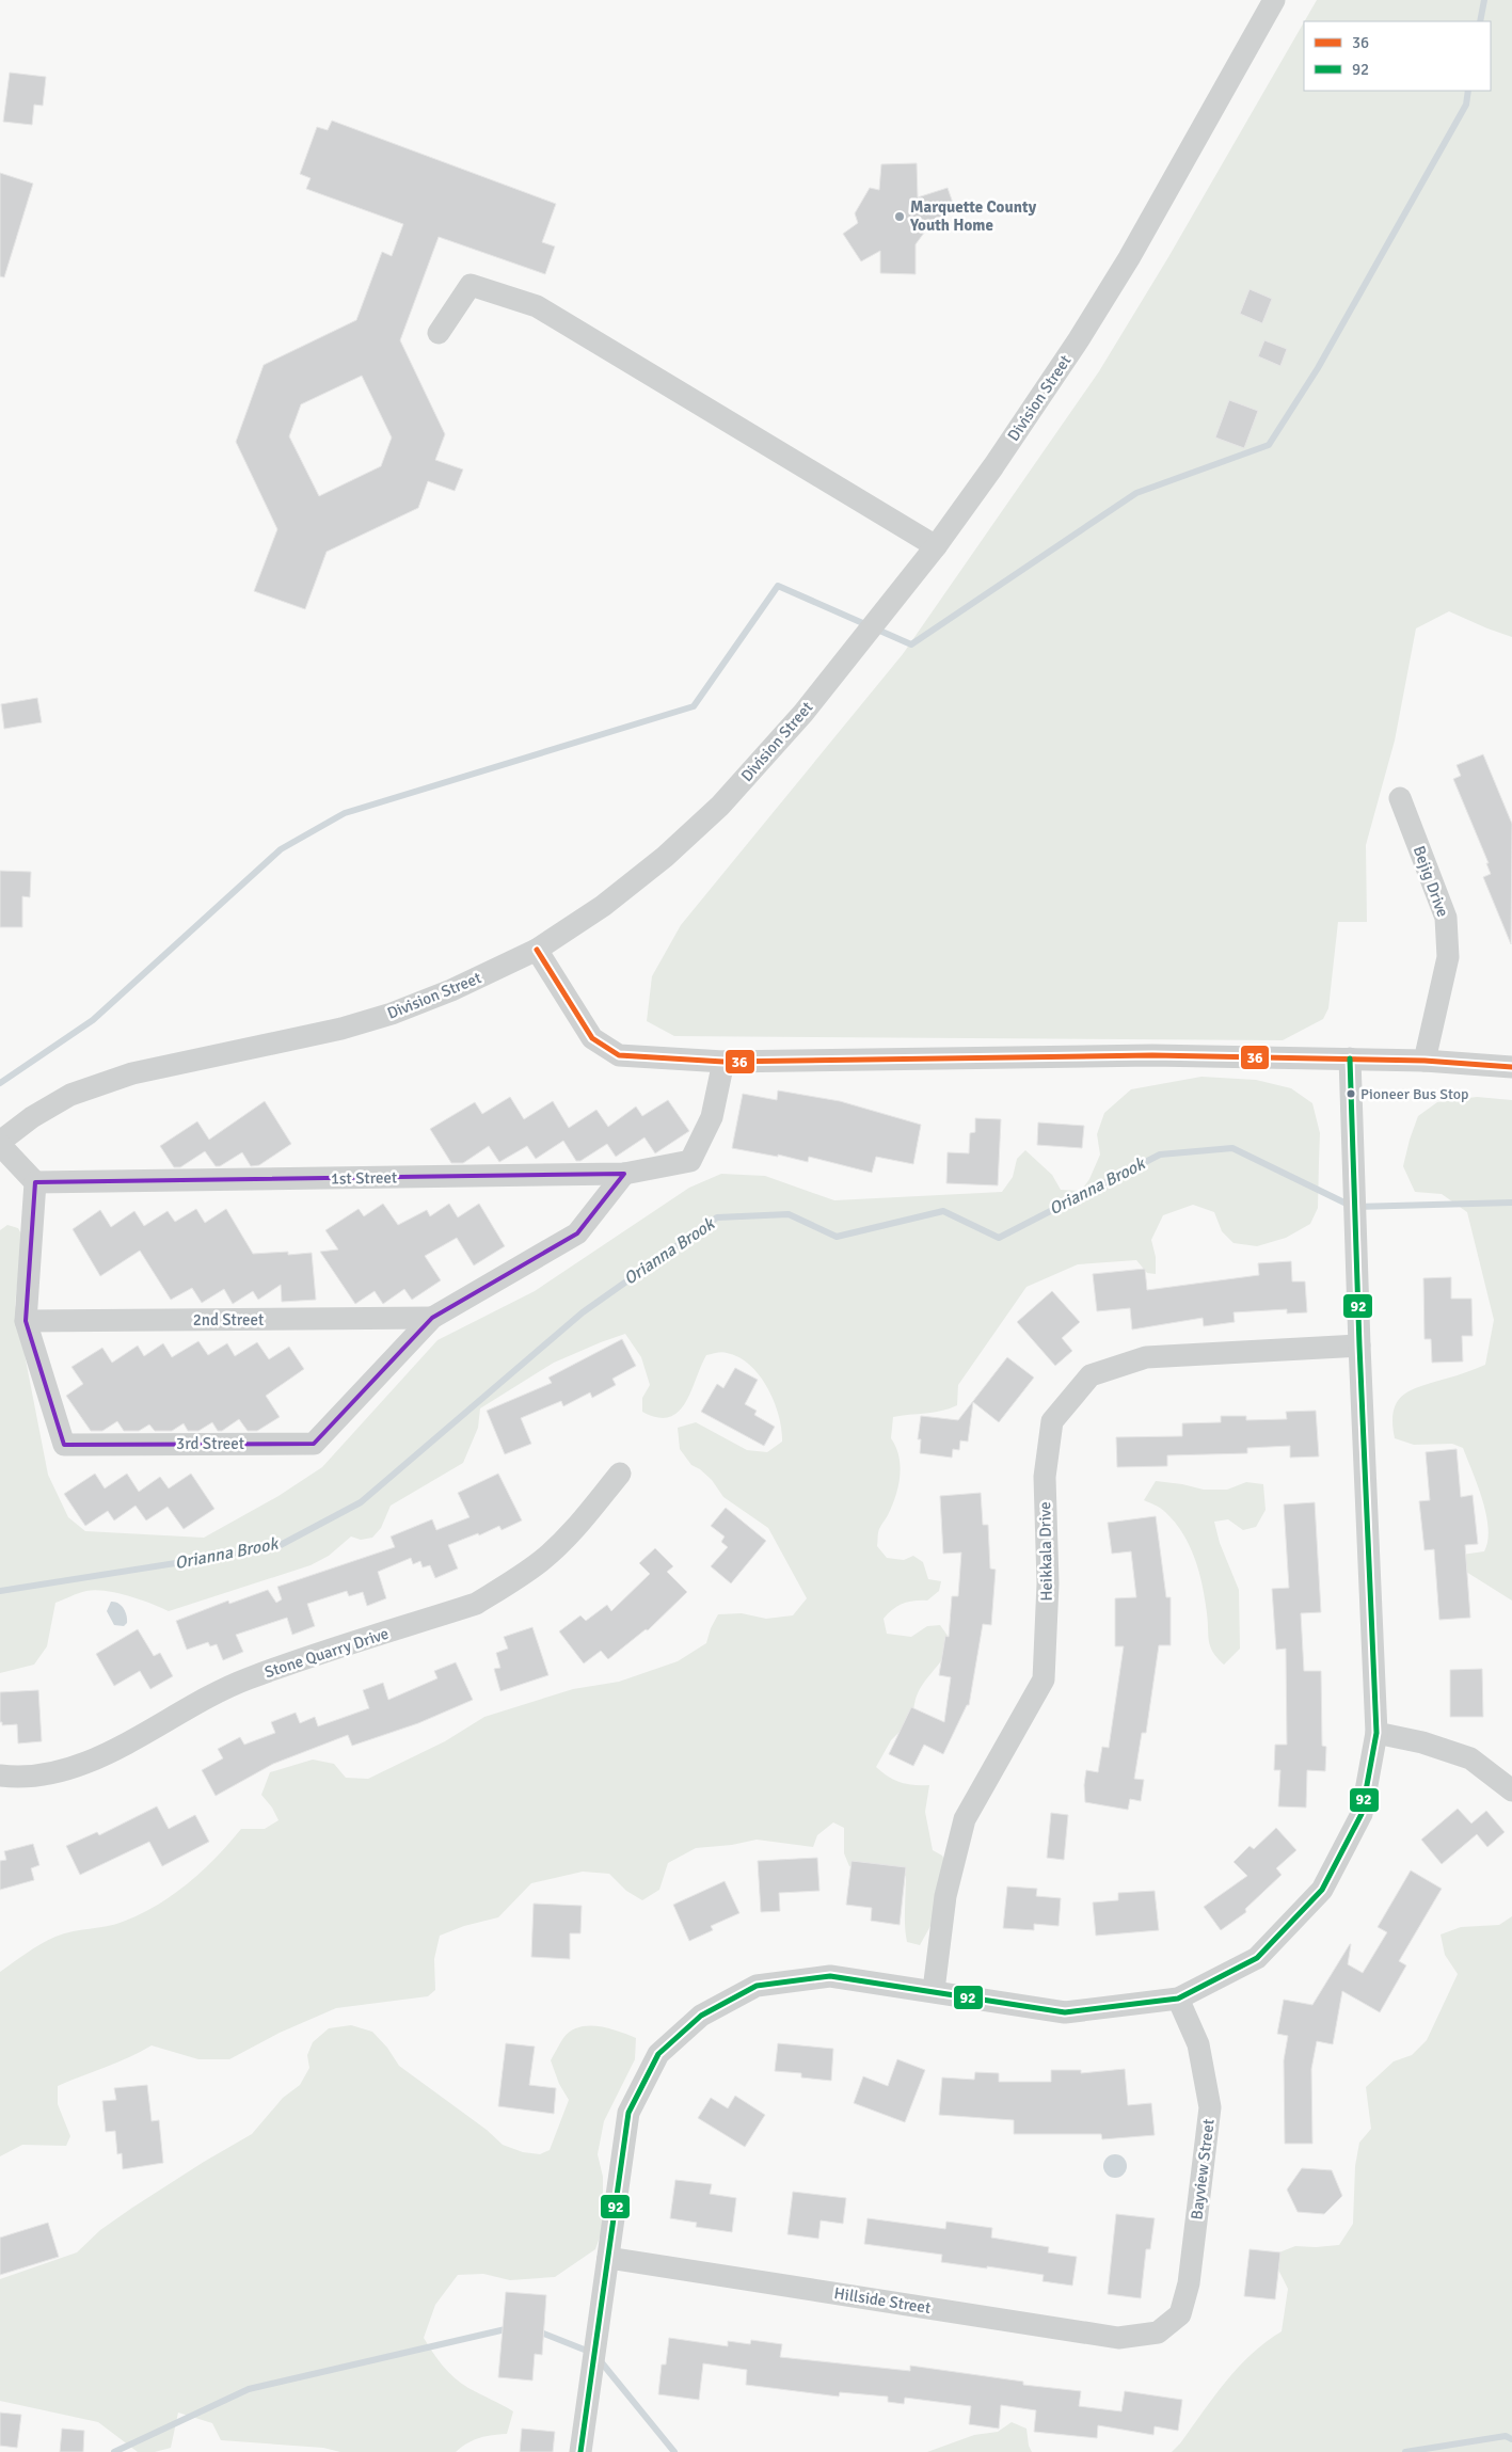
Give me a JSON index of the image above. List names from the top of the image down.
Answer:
{
  "streets": {
    "street": [
      "Division Street",
      "Bejig Drive",
      "1st Street",
      "2nd Street",
      "3rd Street",
      "Heikkala Drive",
      "Stone Quarry Drive",
      "Bayview Street",
      "Hillside Street"
    ]
  },
  "crossings": [
    ["2nd Street", "3rd Street"],
    ["Bayview Street", "Hillside Street"]
  ],
  "water": ["Orianna Brook"],
  "places": ["Marquette County Youth Home", "Pioneer Bus Stop"],
  "lines": ["transit line 36", "transit line 92"],
  "legend": ["36", "92"]
}
